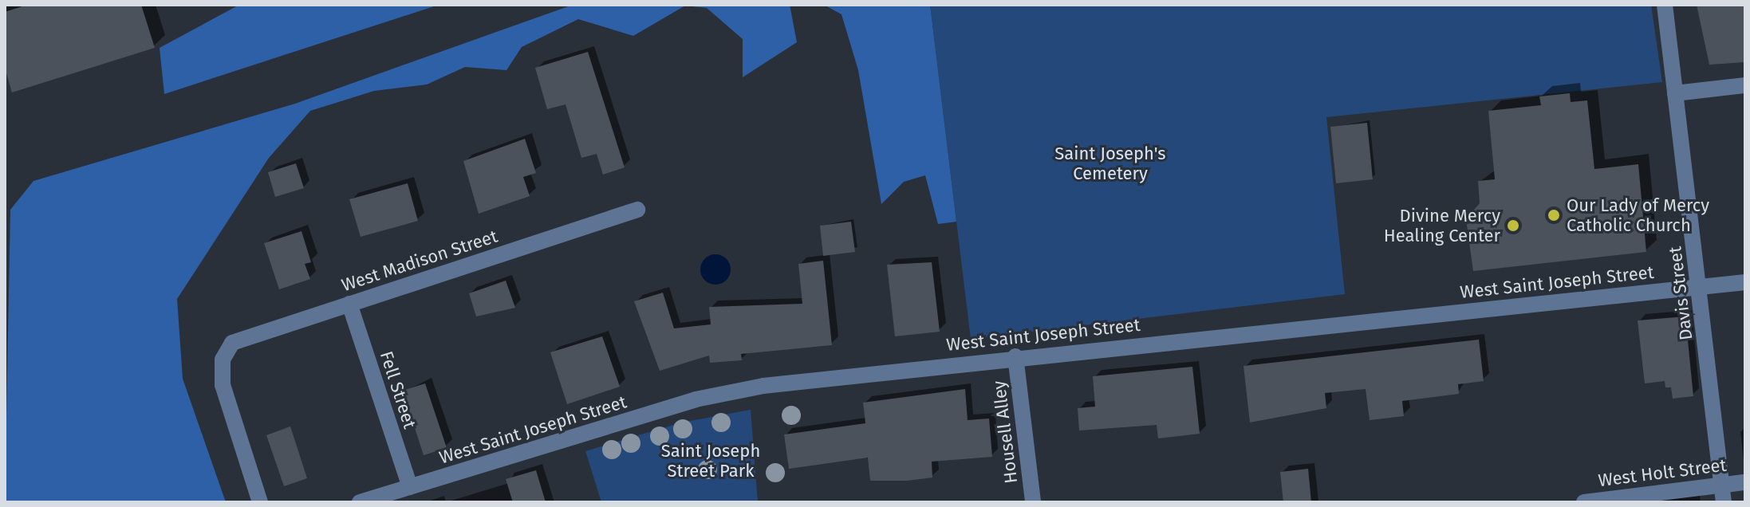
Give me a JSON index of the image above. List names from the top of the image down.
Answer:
{
  "streets": {
    "street": [
      "West Madison Street",
      "West Saint Joseph Street",
      "Davis Street",
      "Fell Street",
      "Housell Alley",
      "West Holt Street"
    ]
  },
  "crossings": [
    ["West Madison Street", "Fell Street"],
    ["West Saint Joseph Street", "Davis Street"],
    ["West Saint Joseph Street", "Fell Street"],
    ["West Saint Joseph Street", "Housell Alley"],
    ["Davis Street", "West Holt Street"]
  ],
  "parks": ["Saint Joseph's Cemetery", "Saint Joseph Street Park"],
  "places": ["Our Lady of Mercy Catholic Church", "Divine Mercy Healing Center"]
}
